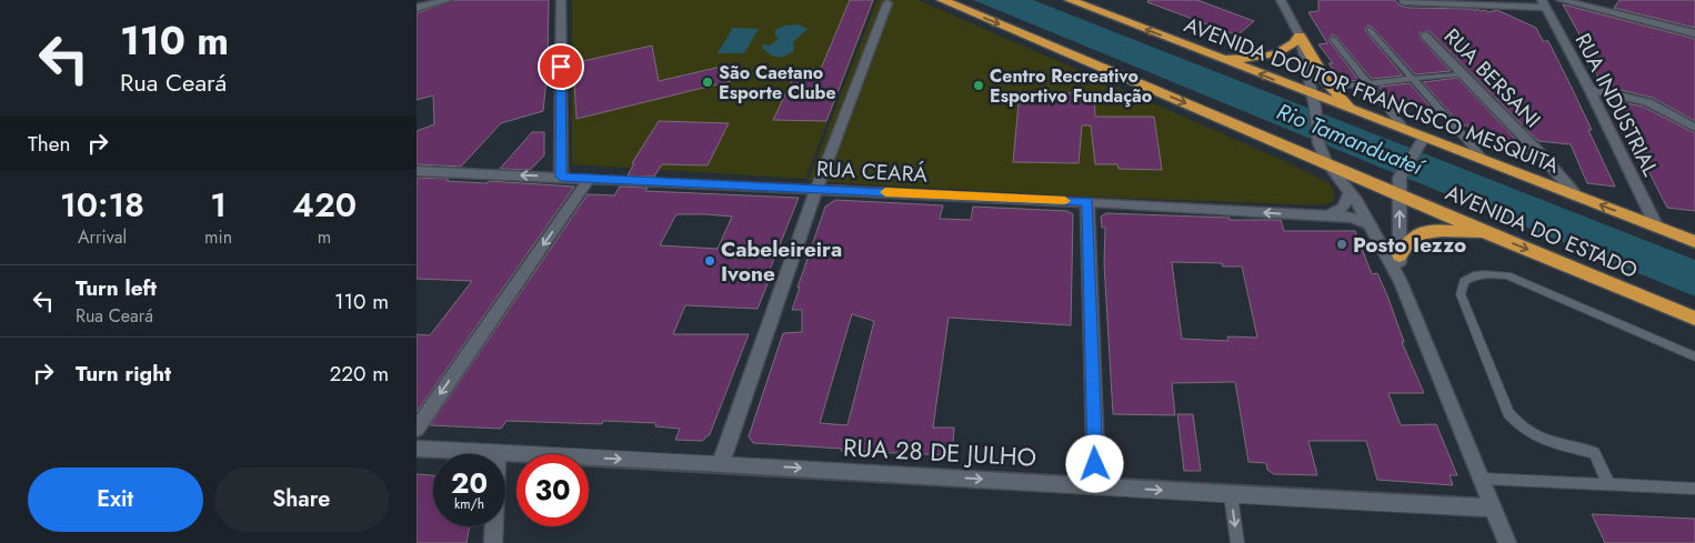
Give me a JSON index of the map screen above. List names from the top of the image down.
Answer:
{
  "streets": {
    "highway": ["AVENIDA DOUTOR FRANCISCO MESQUITA", "AVENIDA DO ESTADO"],
    "street": [
      "RUA BERSANI",
      "RUA INDUSTRIAL",
      "RUA CEARÁ",
      "RUA 28 DE JULHO"
    ]
  },
  "crossings": [
    ["RUA BERSANI", "AVENIDA DOUTOR FRANCISCO MESQUITA"],
    ["AVENIDA DOUTOR FRANCISCO MESQUITA", "RUA INDUSTRIAL"]
  ],
  "one_way": [
    "AVENIDA DOUTOR FRANCISCO MESQUITA",
    "RUA CEARÁ",
    "AVENIDA DO ESTADO",
    "RUA 28 DE JULHO"
  ],
  "water": ["Rio Tamanduateí"],
  "places": [
    "São Caetano Esporte Clube",
    "Centro Recreativo Esportivo Fundação",
    "Posto Iezzo",
    "Cabeleireira Ivone"
  ],
  "page": {
    "turn": ["110 m", "Rua Ceará"],
    "then": "Then",
    "eta": [
      "10:18",
      "Arrival",
      "1",
      "min",
      "420",
      "m"
    ],
    "list": [
      {
        "name": "Turn left",
        "note": "Rua Ceará",
        "value": "110 m"
      },
      {
        "name": "Turn right",
        "value": "220 m"
      }
    ],
    "speed": "20 km/h",
    "limit": "30",
    "buttons": ["Exit", "Share"]
  }
}
